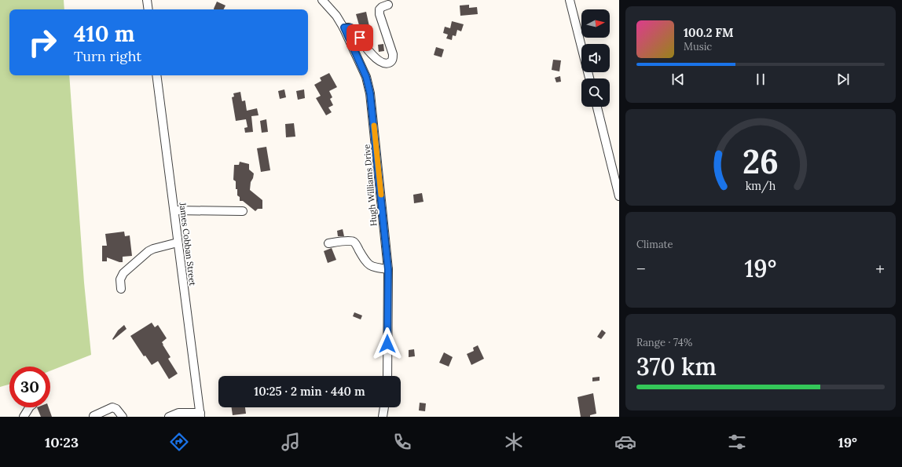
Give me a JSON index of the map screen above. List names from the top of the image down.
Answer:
{
  "streets": {
    "street": ["Hugh Williams Drive", "James Cobban Street"]
  },
  "north": "right",
  "page": {
    "turn": ["410 m", "Turn right"],
    "song": ["100.2 FM", "Music"],
    "tile": [
      "Climate",
      ["Range · 74%", "370 km"]
    ],
    "heat": ["−", "19°", "+"],
    "limit": "30",
    "trip": "10:25 · 2 min · 440 m",
    "tabs": ["10:23", "19°"],
    "gauge": ["26", "km/h"]
  }
}
